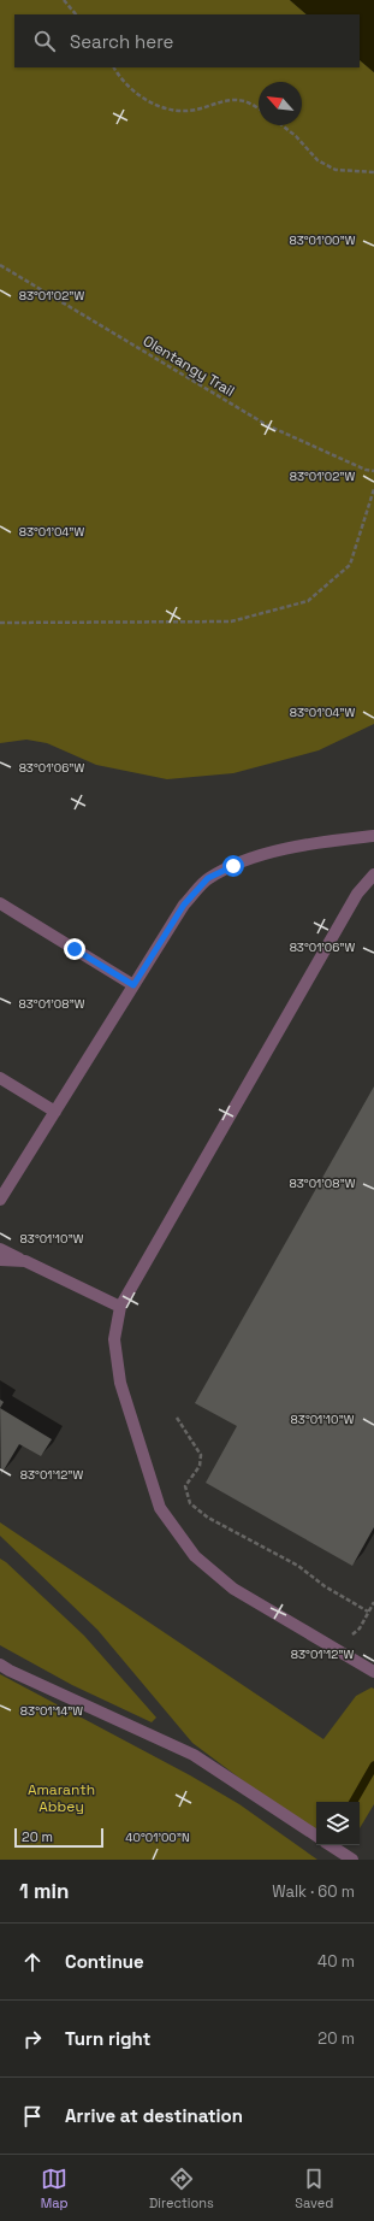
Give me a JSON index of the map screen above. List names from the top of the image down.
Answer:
{
  "streets": {
    "path": ["Olentangy Trail"]
  },
  "parks": ["Amaranth Abbey"],
  "scale_bar": "20 m",
  "north": "top left",
  "page": {
    "search": "Search here",
    "scale": "20 m",
    "heading": ["1 min", "Walk · 60 m"],
    "list": [
      ["Continue", "40 m"],
      ["Turn right", "20 m"],
      "Arrive at destination"
    ],
    "nav": ["Map", "Directions", "Saved"]
  },
  "coordinates": [
    "83°01'00\"W",
    "83°01'02\"W",
    "83°01'04\"W",
    "83°01'06\"W",
    "83°01'08\"W",
    "83°01'10\"W",
    "83°01'12\"W",
    "83°01'14\"W",
    "40°01'00\"N"
  ]
}
